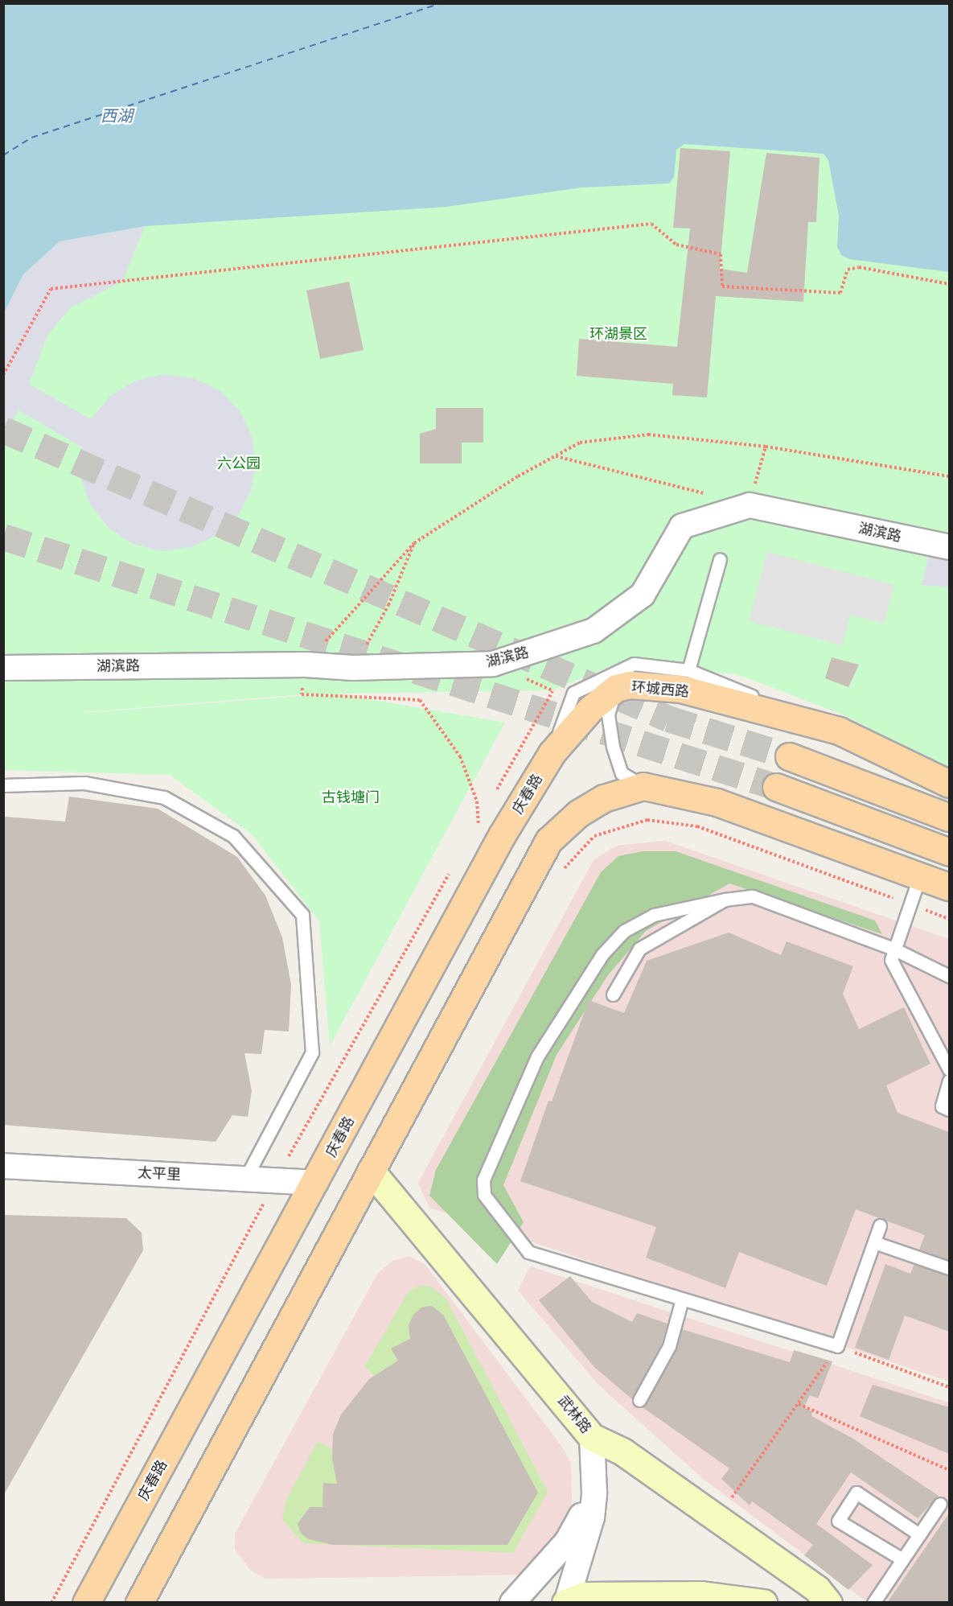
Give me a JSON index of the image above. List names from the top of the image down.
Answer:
{
  "streets": {
    "main road": ["环城西路", "庆春路"],
    "street": ["湖滨路", "太平里", "武林路"]
  },
  "crossings": [
    ["环城西路", "庆春路"],
    ["庆春路", "太平里"]
  ],
  "water": ["西湖"],
  "parks": ["环湖景区", "六公园", "古钱塘门"]
}
